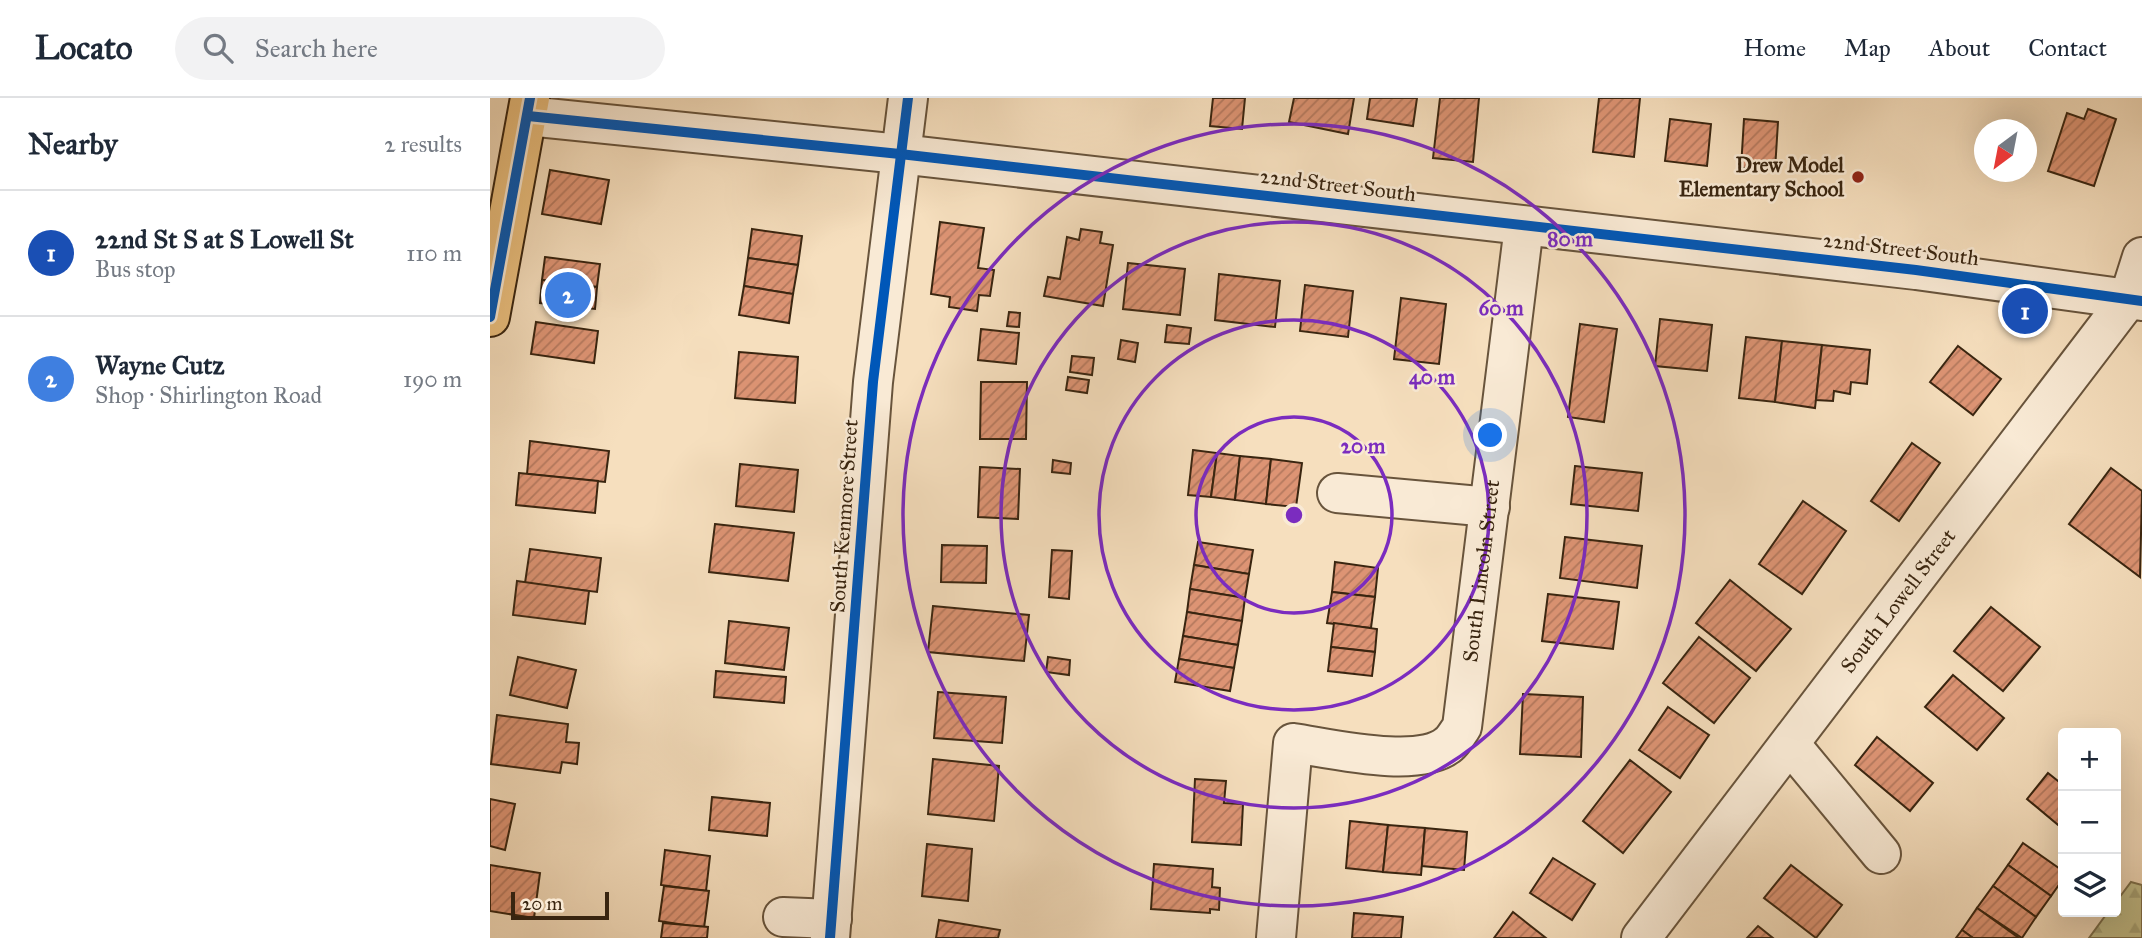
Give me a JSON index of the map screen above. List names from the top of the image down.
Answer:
{
  "streets": {
    "street": [
      "22nd Street South",
      "South Kenmore Street",
      "South Lincoln Street",
      "South Lowell Street"
    ]
  },
  "crossings": [
    ["22nd Street South", "South Kenmore Street"],
    ["22nd Street South", "South Lincoln Street"],
    ["22nd Street South", "South Lowell Street"]
  ],
  "places": ["Drew Model Elementary School"],
  "scale_bar": "20 m",
  "north": "bottom left",
  "page": {
    "header": "Locato",
    "search": "Search here",
    "nav": [
      "Home",
      "Map",
      "About",
      "Contact"
    ],
    "heading": ["Nearby", "2 results"],
    "list": [
      {
        "mark": "1",
        "name": "22nd St S at S Lowell St",
        "note": "Bus stop",
        "value": "110 m"
      },
      {
        "mark": "2",
        "name": "Wayne Cutz",
        "note": "Shop · Shirlington Road",
        "value": "190 m"
      }
    ],
    "pins": ["2", "1"],
    "map_buttons": ["+", "−"],
    "scale": "20 m"
  },
  "rings": [
    "80 m",
    "60 m",
    "40 m",
    "20 m"
  ]
}
